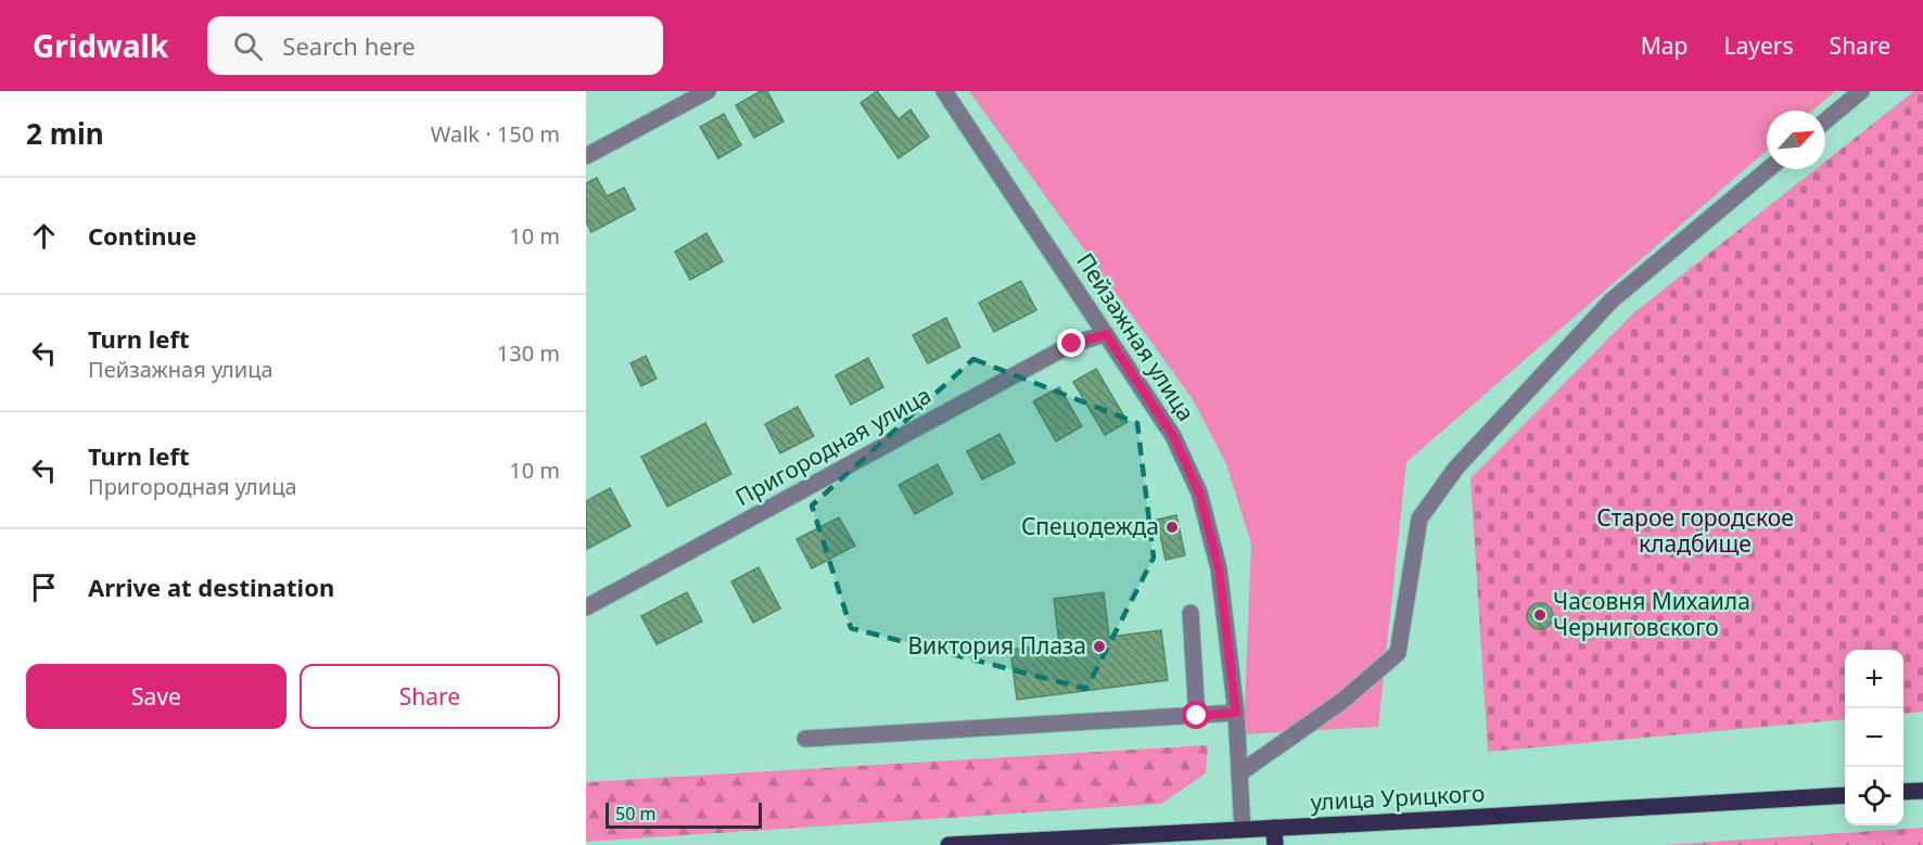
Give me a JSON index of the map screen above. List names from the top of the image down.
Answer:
{
  "streets": {
    "main road": ["улица Урицкого"],
    "street": ["Пейзажная улица", "Пригородная улица"]
  },
  "crossings": [
    ["Пейзажная улица", "Пригородная улица"],
    ["Пейзажная улица", "улица Урицкого"]
  ],
  "parks": ["Старое городское кладбище"],
  "places": ["Спецодежда", "Часовня Михаила Черниговского", "Виктория Плаза"],
  "scale_bar": "50 m",
  "north": "top right",
  "page": {
    "header": "Gridwalk",
    "search": "Search here",
    "nav": ["Map", "Layers", "Share"],
    "heading": ["2 min", "Walk · 150 m"],
    "list": [
      ["Continue", "10 m"],
      ["Turn left", "Пейзажная улица", "130 m"],
      ["Turn left", "Пригородная улица", "10 m"],
      "Arrive at destination"
    ],
    "buttons": ["Save", "Share"],
    "map_buttons": ["+", "−"],
    "scale": "50 m"
  }
}
